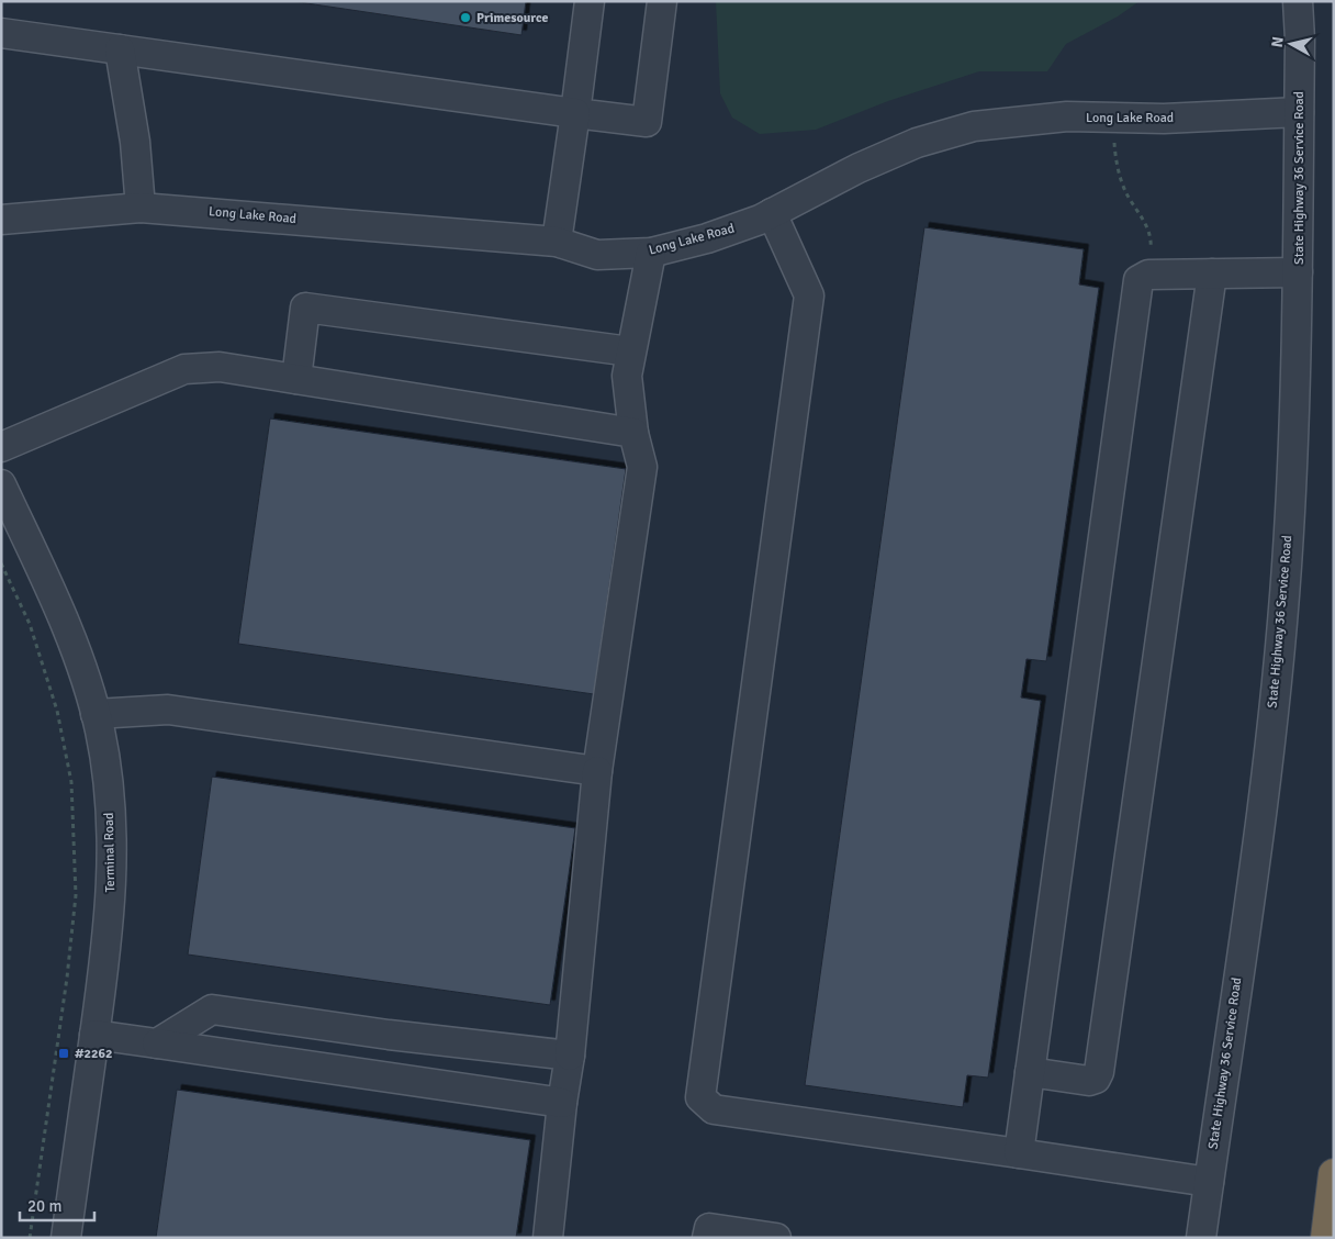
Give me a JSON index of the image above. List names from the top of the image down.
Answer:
{
  "streets": {
    "street": ["Long Lake Road", "State Highway 36 Service Road", "Terminal Road"]
  },
  "crossings": [
    ["Long Lake Road", "State Highway 36 Service Road"]
  ],
  "places": {
    "other": ["Primesource"],
    "transit": ["#2262"]
  },
  "scale_bar": "20 m",
  "north": "left"
}
